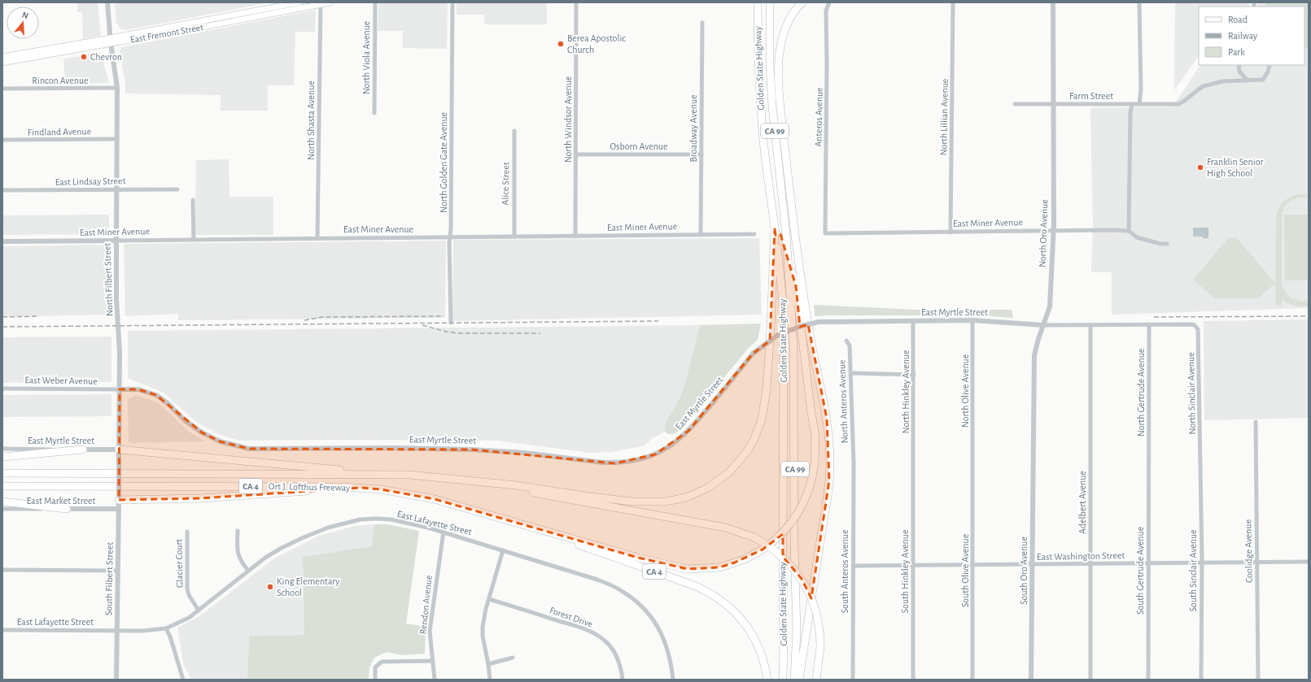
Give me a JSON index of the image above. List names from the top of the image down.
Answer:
{
  "streets": {
    "highway": [
      "Golden State Highway",
      "CA 99",
      "CA 4",
      "Ort J. Lofthus Freeway"
    ],
    "main road": ["East Fremont Street"],
    "street": [
      "North Viola Avenue",
      "Rincon Avenue",
      "Farm Street",
      "Anteros Avenue",
      "North Lillian Avenue",
      "North Windsor Avenue",
      "North Shasta Avenue",
      "Broadway Avenue",
      "Findland Avenue",
      "Osborn Avenue",
      "North Golden Gate Avenue",
      "East Lindsay Street",
      "Alice Street",
      "East Miner Avenue",
      "North Oro Avenue",
      "North Filbert Street",
      "East Myrtle Street",
      "East Weber Avenue",
      "North Olive Avenue",
      "North Hinkley Avenue",
      "North Gertrude Avenue",
      "North Sinclair Avenue",
      "North Anteros Avenue",
      "East Market Street",
      "Adelbert Avenue",
      "East Lafayette Street",
      "Coolidge Avenue",
      "East Washington Street",
      "Glacier Court",
      "South Olive Avenue",
      "South Oro Avenue",
      "South Gertrude Avenue",
      "South Sinclair Avenue",
      "South Anteros Avenue",
      "South Hinkley Avenue",
      "South Filbert Street",
      "Rendon Avenue",
      "Forest Drive"
    ]
  },
  "crossings": [
    ["East Fremont Street", "North Shasta Avenue"],
    ["East Fremont Street", "North Filbert Street"],
    ["Rincon Avenue", "North Filbert Street"],
    ["Farm Street", "North Oro Avenue"],
    ["Anteros Avenue", "East Miner Avenue"],
    ["North Lillian Avenue", "East Miner Avenue"],
    ["North Windsor Avenue", "Osborn Avenue"],
    ["North Windsor Avenue", "East Miner Avenue"],
    ["North Shasta Avenue", "East Miner Avenue"],
    ["Broadway Avenue", "Osborn Avenue"],
    ["Broadway Avenue", "East Miner Avenue"],
    ["Findland Avenue", "North Filbert Street"],
    ["North Golden Gate Avenue", "East Miner Avenue"],
    ["East Lindsay Street", "North Filbert Street"],
    ["Alice Street", "East Miner Avenue"],
    ["East Miner Avenue", "North Oro Avenue"],
    ["East Miner Avenue", "North Filbert Street"],
    ["North Oro Avenue", "East Myrtle Street"],
    ["North Oro Avenue", "South Oro Avenue"],
    ["North Filbert Street", "East Myrtle Street"],
    ["North Filbert Street", "East Weber Avenue"],
    ["North Filbert Street", "South Filbert Street"],
    ["East Myrtle Street", "East Weber Avenue"],
    ["East Myrtle Street", "North Olive Avenue"],
    ["East Myrtle Street", "North Hinkley Avenue"],
    ["East Myrtle Street", "North Gertrude Avenue"],
    ["East Myrtle Street", "North Sinclair Avenue"],
    ["East Myrtle Street", "Adelbert Avenue"],
    ["North Olive Avenue", "South Olive Avenue"],
    ["North Hinkley Avenue", "South Hinkley Avenue"],
    ["North Gertrude Avenue", "South Gertrude Avenue"],
    ["North Sinclair Avenue", "South Sinclair Avenue"],
    ["North Anteros Avenue", "South Anteros Avenue"],
    ["CA 4", "Ort J. Lofthus Freeway"],
    ["East Market Street", "South Filbert Street"],
    ["Adelbert Avenue", "East Washington Street"],
    ["East Lafayette Street", "Glacier Court"],
    ["East Lafayette Street", "South Filbert Street"],
    ["East Lafayette Street", "Rendon Avenue"],
    ["Coolidge Avenue", "East Washington Street"],
    ["East Washington Street", "South Olive Avenue"],
    ["East Washington Street", "South Oro Avenue"],
    ["East Washington Street", "South Gertrude Avenue"],
    ["East Washington Street", "South Sinclair Avenue"],
    ["East Washington Street", "South Anteros Avenue"],
    ["East Washington Street", "South Hinkley Avenue"]
  ],
  "places": [
    "Berea Apostolic Church",
    "Chevron",
    "Franklin Senior High School",
    "King Elementary School"
  ],
  "legend": ["Road", "Railway", "Park"],
  "north": "top"
}
